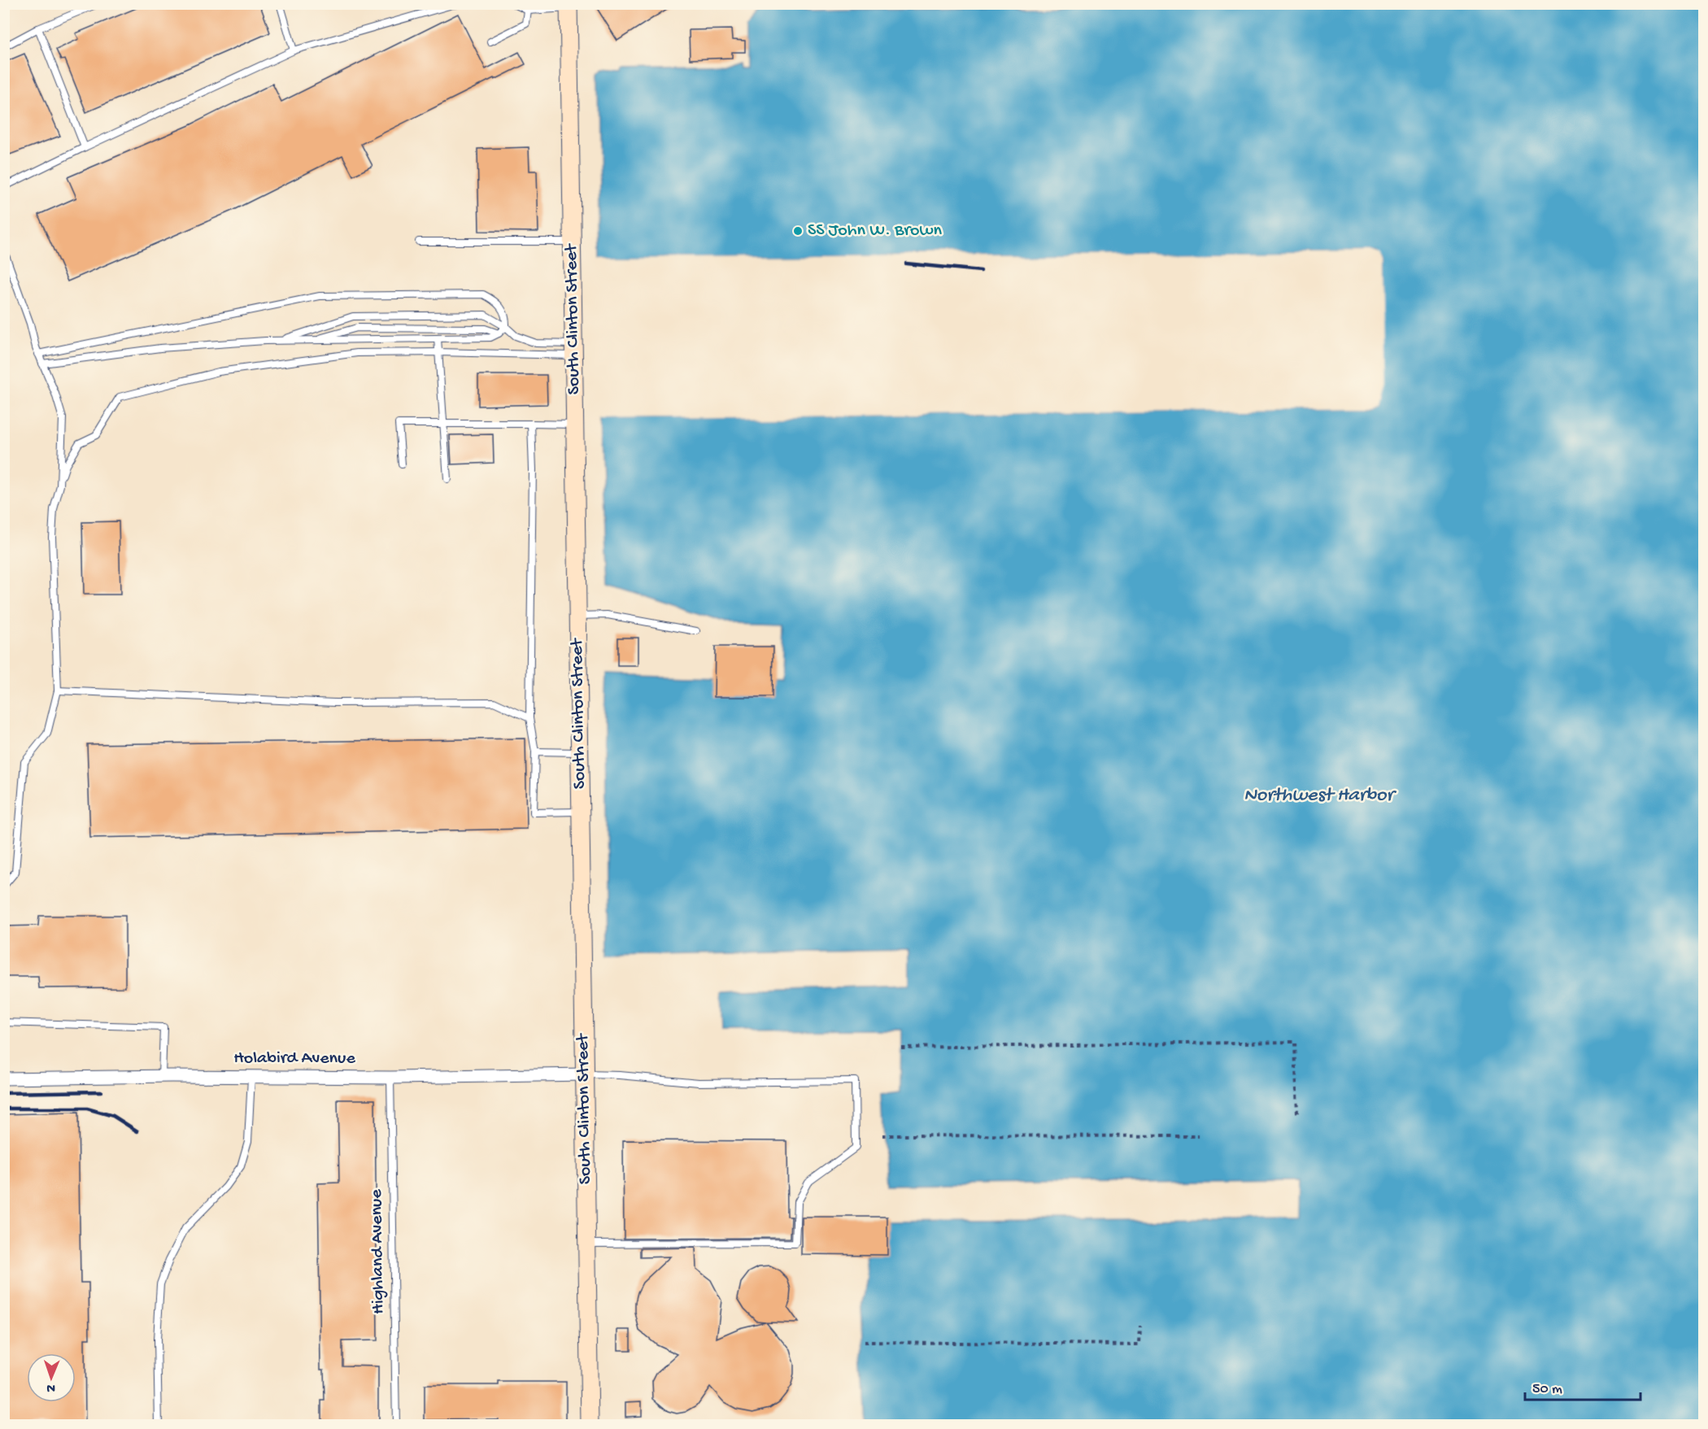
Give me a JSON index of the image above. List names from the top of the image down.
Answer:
{
  "streets": {
    "main road": ["South Clinton Street"],
    "street": ["Holabird Avenue"],
    "lane": ["Highland Avenue"]
  },
  "crossings": [
    ["South Clinton Street", "Holabird Avenue"],
    ["Holabird Avenue", "Highland Avenue"]
  ],
  "water": ["Northwest Harbor"],
  "places": ["SS John W. Brown"],
  "scale_bar": "50 m",
  "north": "bottom"
}
